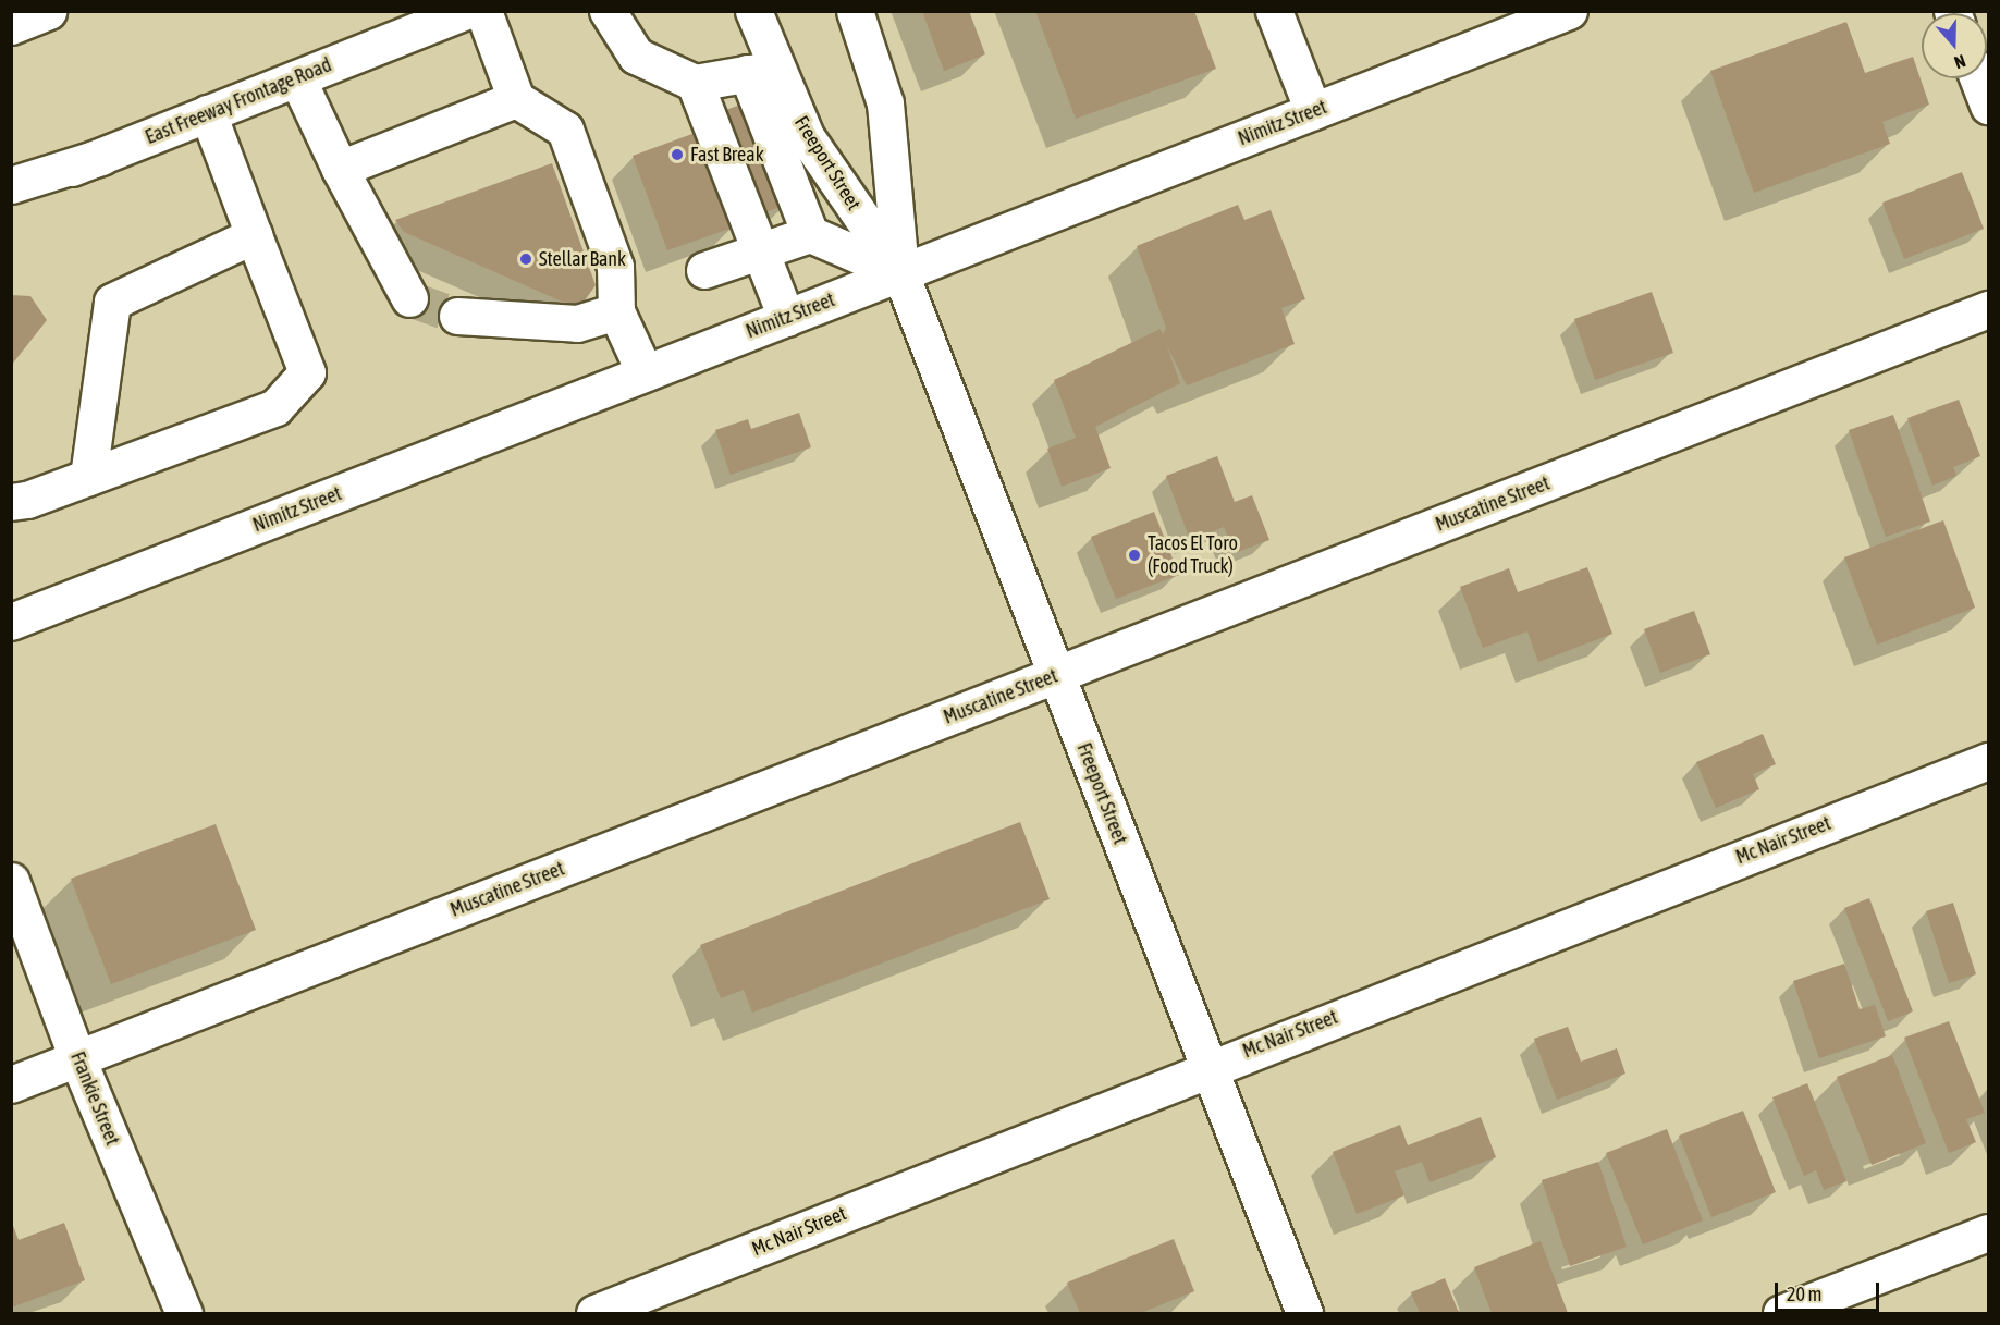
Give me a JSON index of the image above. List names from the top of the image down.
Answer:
{
  "streets": {
    "main road": [
      "East Freeway Frontage Road",
      "Nimitz Street",
      "Freeport Street",
      "Muscatine Street",
      "Mc Nair Street",
      "Frankie Street"
    ]
  },
  "crossings": [
    ["Nimitz Street", "Freeport Street"],
    ["Freeport Street", "Muscatine Street"],
    ["Freeport Street", "Mc Nair Street"],
    ["Muscatine Street", "Frankie Street"]
  ],
  "places": ["Fast Break", "Stellar Bank", "Tacos El Toro (Food Truck)"],
  "scale_bar": "20 m",
  "north": "bottom"
}
